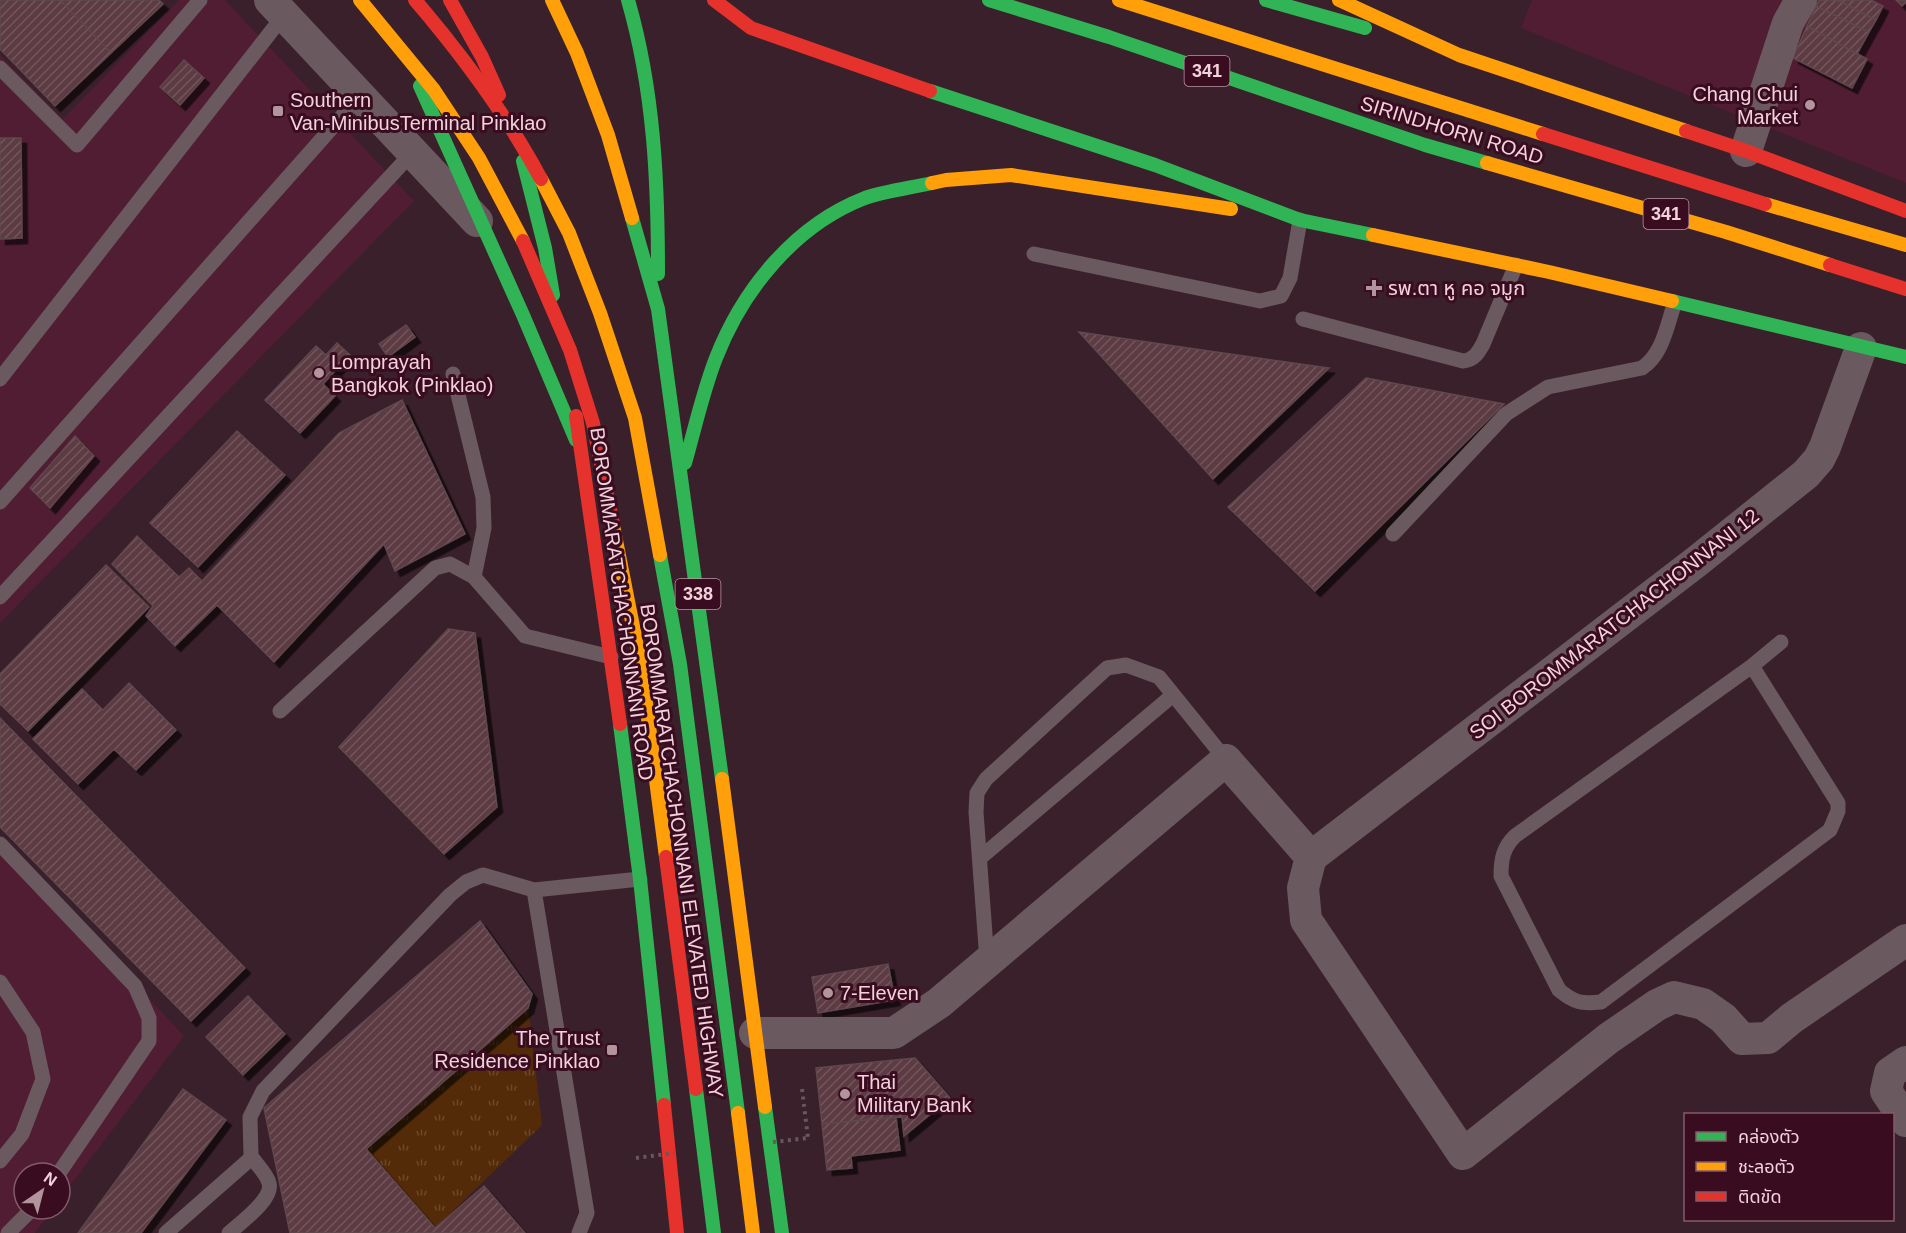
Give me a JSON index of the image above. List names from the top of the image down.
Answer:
{
  "streets": {
    "main road": [
      "341",
      "SIRINDHORN ROAD",
      "338",
      "BOROMMARATCHACHONNANI ROAD",
      "BOROMMARATCHACHONNANI ELEVATED HIGHWAY"
    ],
    "street": ["SOI BOROMMARATCHACHONNANI 12"]
  },
  "places": {
    "other": [
      "Chang Chui Market",
      "Lomprayah Bangkok (Pinklao)",
      "7-Eleven",
      "Thai Military Bank"
    ],
    "transit": ["Southern Van-MinibusTerminal Pinklao", "The Trust Residence Pinklao"],
    "health": ["รพ.ตา หู คอ จมูก"]
  },
  "legend": ["คล่องตัว", "ชะลอตัว", "ติดขัด"],
  "north": "top right"
}
